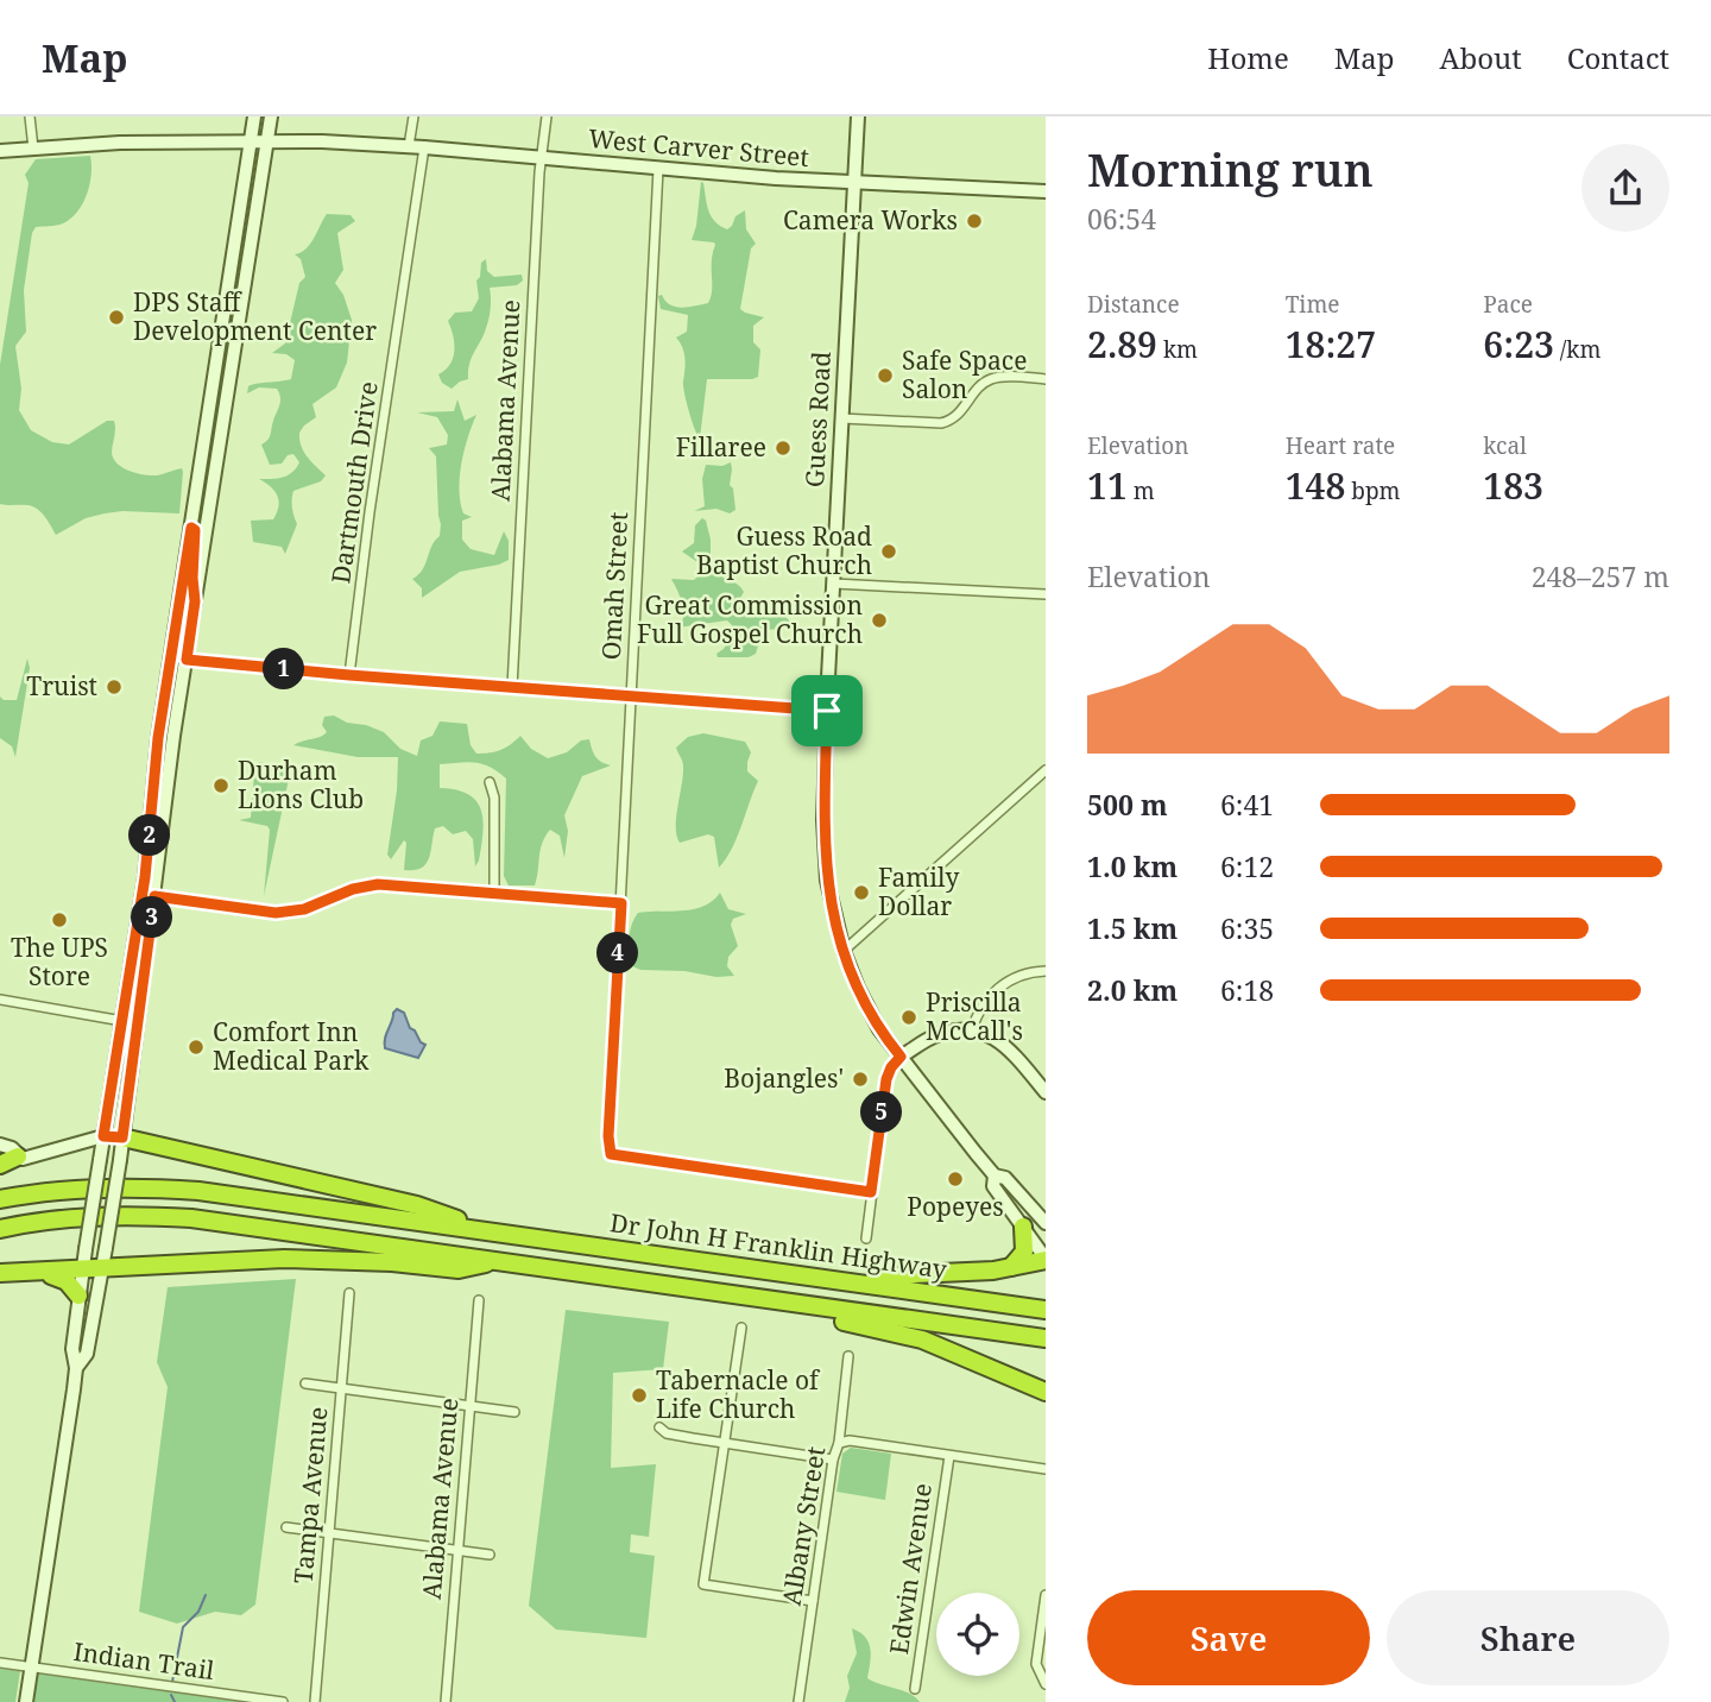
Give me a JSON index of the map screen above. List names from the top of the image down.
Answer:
{
  "streets": {
    "highway": ["Dr John H Franklin Highway"],
    "main road": ["West Carver Street", "Guess Road"],
    "street": [
      "Alabama Avenue",
      "Dartmouth Drive",
      "Omah Street",
      "Tampa Avenue",
      "Albany Street",
      "Edwin Avenue",
      "Indian Trail"
    ]
  },
  "crossings": [
    ["West Carver Street", "Alabama Avenue"],
    ["West Carver Street", "Guess Road"],
    ["West Carver Street", "Dartmouth Drive"],
    ["West Carver Street", "Omah Street"]
  ],
  "places": [
    "Camera Works",
    "DPS Staff Development Center",
    "Safe Space Salon",
    "Fillaree",
    "Guess Road Baptist Church",
    "Great Commission Full Gospel Church",
    "Truist",
    "Durham Lions Club",
    "Family Dollar",
    "The UPS Store",
    "Priscilla McCall's",
    "Comfort Inn Medical Park",
    "Bojangles'",
    "Popeyes",
    "Tabernacle of Life Church"
  ],
  "page": {
    "header": "Map",
    "nav": [
      "Home",
      "Map",
      "About",
      "Contact"
    ],
    "heading": ["Morning run", "06:54"],
    "stats": [
      ["Distance", "2.89 km"],
      ["Time", "18:27"],
      ["Pace", "6:23 /km"],
      ["Elevation", "11 m"],
      ["Heart rate", "148 bpm"],
      ["kcal", "183"]
    ],
    "chart": ["Elevation", "248–257 m"],
    "pins": [
      "1",
      "2",
      "3",
      "4",
      "5"
    ],
    "list": [
      {
        "name": "500 m",
        "note": "6:41"
      },
      {
        "name": "1.0 km",
        "note": "6:12"
      },
      {
        "name": "1.5 km",
        "note": "6:35"
      },
      {
        "name": "2.0 km",
        "note": "6:18"
      }
    ],
    "buttons": ["Save", "Share"]
  }
}
